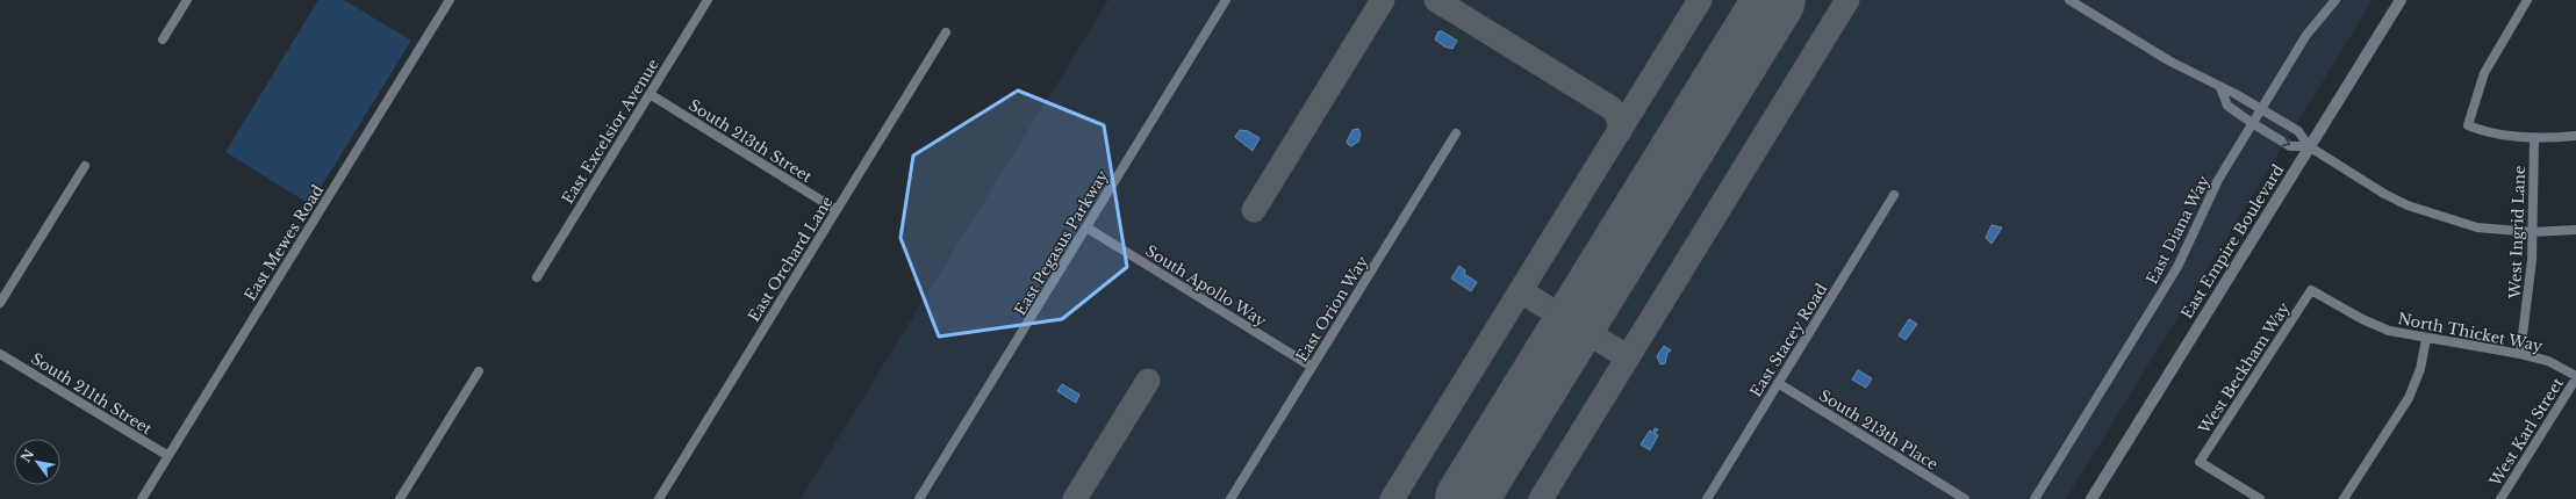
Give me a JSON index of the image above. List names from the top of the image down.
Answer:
{
  "streets": {
    "street": [
      "East Excelsior Avenue",
      "South 213th Street",
      "East Diana Way",
      "West Ingrid Lane",
      "East Empire Boulevard",
      "East Mewes Road",
      "East Pegasus Parkway",
      "East Orchard Lane",
      "South Apollo Way",
      "East Orion Way",
      "North Thicket Way",
      "East Stacey Road",
      "West Beckham Way",
      "South 211th Street",
      "South 213th Place",
      "West Karl Street"
    ]
  },
  "crossings": [
    ["East Excelsior Avenue", "South 213th Street"],
    ["South 213th Street", "East Orchard Lane"],
    ["West Ingrid Lane", "North Thicket Way"],
    ["East Mewes Road", "South 211th Street"],
    ["East Pegasus Parkway", "South Apollo Way"],
    ["South Apollo Way", "East Orion Way"],
    ["North Thicket Way", "West Beckham Way"],
    ["North Thicket Way", "West Karl Street"],
    ["East Stacey Road", "South 213th Place"]
  ],
  "north": "top left"
}
